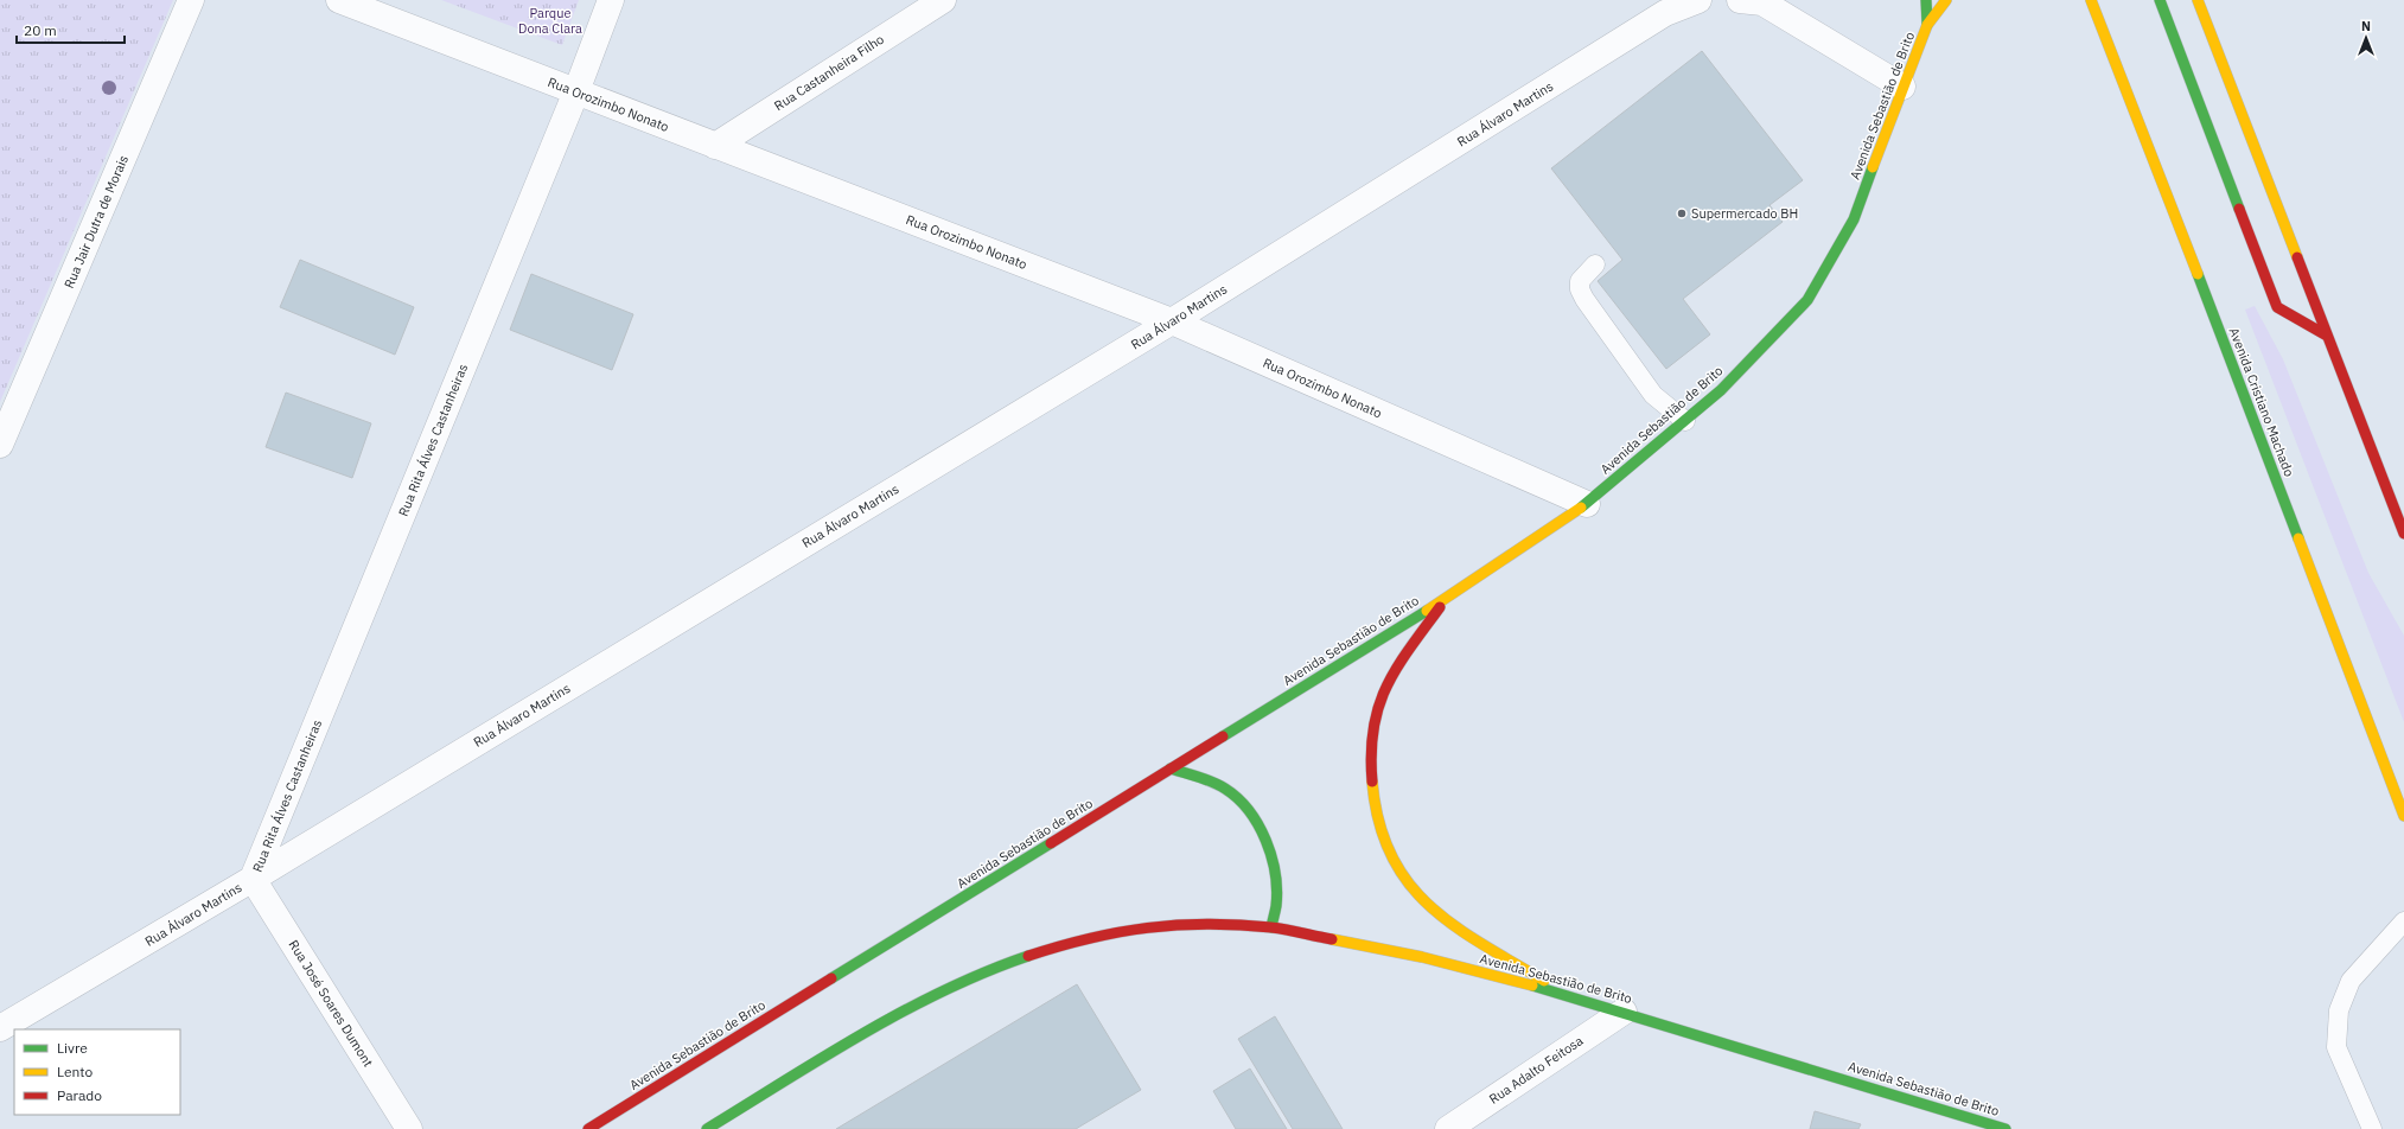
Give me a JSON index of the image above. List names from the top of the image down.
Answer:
{
  "streets": {
    "main road": ["Avenida Sebastião de Brito", "Avenida Cristiano Machado"],
    "street": [
      "Rua Castanheira Filho",
      "Rua Orozimbo Nonato",
      "Rua Álvaro Martins",
      "Rua Jair Dutra de Morais",
      "Rua Rita Álves Castanheiras",
      "Rua José Soares Dumont",
      "Rua Adalto Feitosa"
    ]
  },
  "crossings": [
    ["Rua Castanheira Filho", "Rua Orozimbo Nonato"],
    ["Rua Orozimbo Nonato", "Avenida Sebastião de Brito"],
    ["Rua Orozimbo Nonato", "Rua Álvaro Martins"],
    ["Rua Orozimbo Nonato", "Rua Rita Álves Castanheiras"],
    ["Avenida Sebastião de Brito", "Rua Adalto Feitosa"],
    ["Rua Álvaro Martins", "Rua Rita Álves Castanheiras"],
    ["Rua Álvaro Martins", "Rua José Soares Dumont"],
    ["Rua Rita Álves Castanheiras", "Rua José Soares Dumont"]
  ],
  "parks": ["Parque Dona Clara"],
  "places": ["Supermercado BH"],
  "legend": ["Livre", "Lento", "Parado"],
  "scale_bar": "20 m",
  "north": "top"
}
